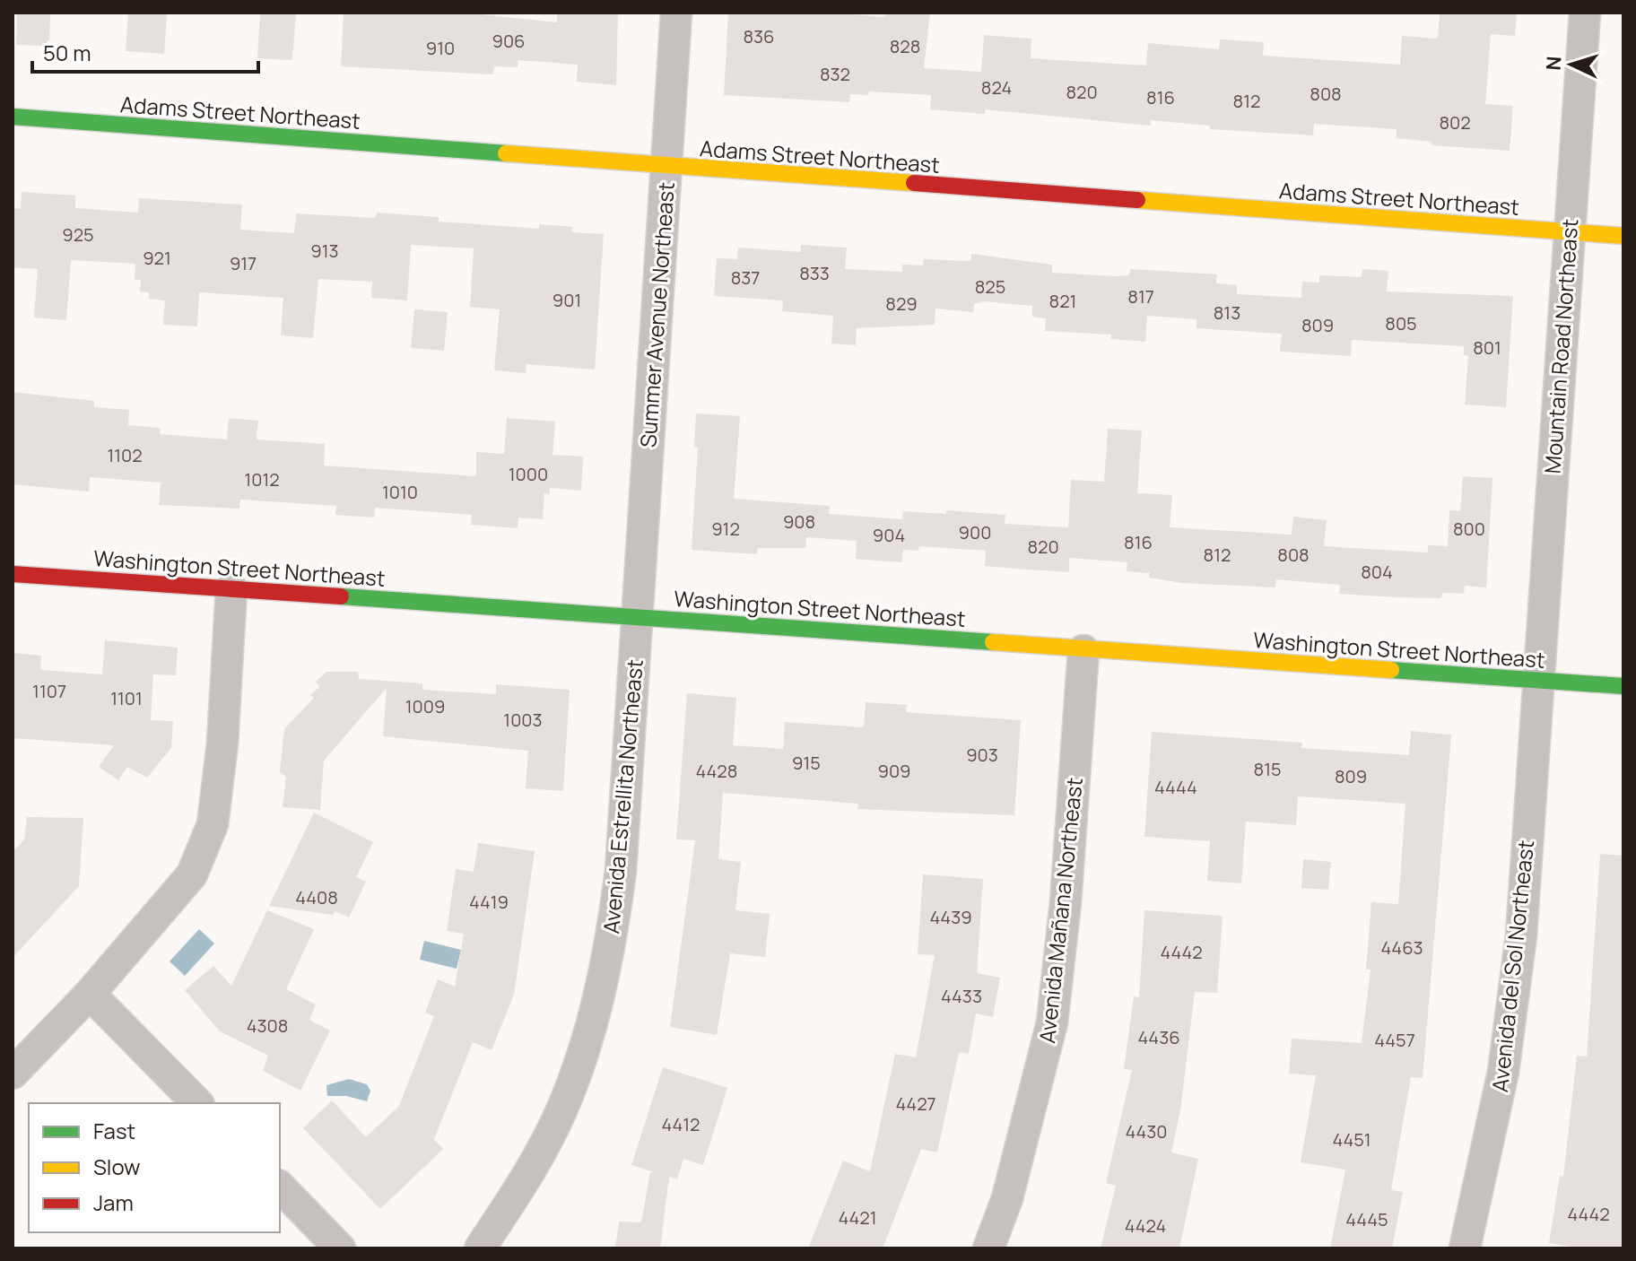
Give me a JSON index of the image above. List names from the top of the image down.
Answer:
{
  "streets": {
    "street": [
      "Adams Street Northeast",
      "Summer Avenue Northeast",
      "Mountain Road Northeast",
      "Washington Street Northeast",
      "Avenida Estrellita Northeast",
      "Avenida Mañana Northeast",
      "Avenida del Sol Northeast"
    ]
  },
  "crossings": [
    ["Adams Street Northeast", "Summer Avenue Northeast"],
    ["Adams Street Northeast", "Mountain Road Northeast"],
    ["Summer Avenue Northeast", "Washington Street Northeast"],
    ["Summer Avenue Northeast", "Avenida Estrellita Northeast"],
    ["Mountain Road Northeast", "Washington Street Northeast"],
    ["Mountain Road Northeast", "Avenida del Sol Northeast"],
    ["Washington Street Northeast", "Avenida Estrellita Northeast"],
    ["Washington Street Northeast", "Avenida Mañana Northeast"],
    ["Washington Street Northeast", "Avenida del Sol Northeast"]
  ],
  "house_numbers": [
    "836",
    "906",
    "828",
    "910",
    "832",
    "824",
    "820",
    "808",
    "816",
    "812",
    "802",
    "925",
    "913",
    "921",
    "917",
    "833",
    "837",
    "825",
    "817",
    "901",
    "821",
    "829",
    "813",
    "805",
    "809",
    "801",
    "1102",
    "1000",
    "1012",
    "1010",
    "908",
    "912",
    "800",
    "900",
    "904",
    "816",
    "820",
    "812",
    "808",
    "804",
    "1107",
    "1101",
    "1009",
    "1003",
    "903",
    "915",
    "815",
    "4428",
    "909",
    "809",
    "4444",
    "4408",
    "4419",
    "4439",
    "4463",
    "4442",
    "4433",
    "4308",
    "4436",
    "4457",
    "4427",
    "4412",
    "4430",
    "4451",
    "4442",
    "4421",
    "4445",
    "4424"
  ],
  "legend": ["Fast", "Slow", "Jam"],
  "scale_bar": "50 m",
  "north": "left"
}
